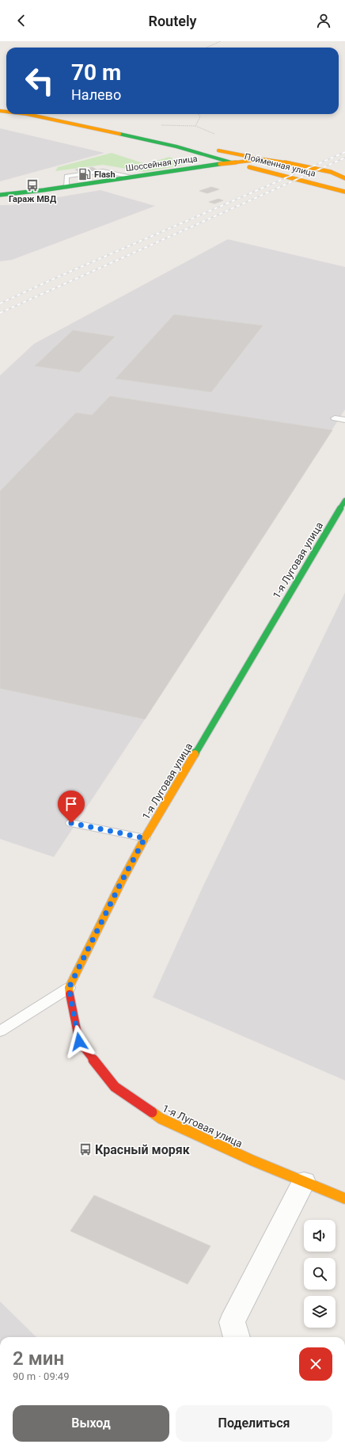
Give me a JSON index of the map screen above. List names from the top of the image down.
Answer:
{
  "streets": {
    "main road": ["Шоссейная улица", "Пойменная улица", "1-я Луговая улица"]
  },
  "crossings": [
    ["Шоссейная улица", "Пойменная улица"]
  ],
  "places": {
    "fuel station": ["Flash"],
    "bus stop": ["Гараж МВД", "Красный моряк"]
  },
  "page": {
    "header": "Routely",
    "turn": ["70 m", "Налево"],
    "heading": ["2 мин", "90 m · 09:49"],
    "buttons": ["Выход", "Поделиться"]
  }
}
